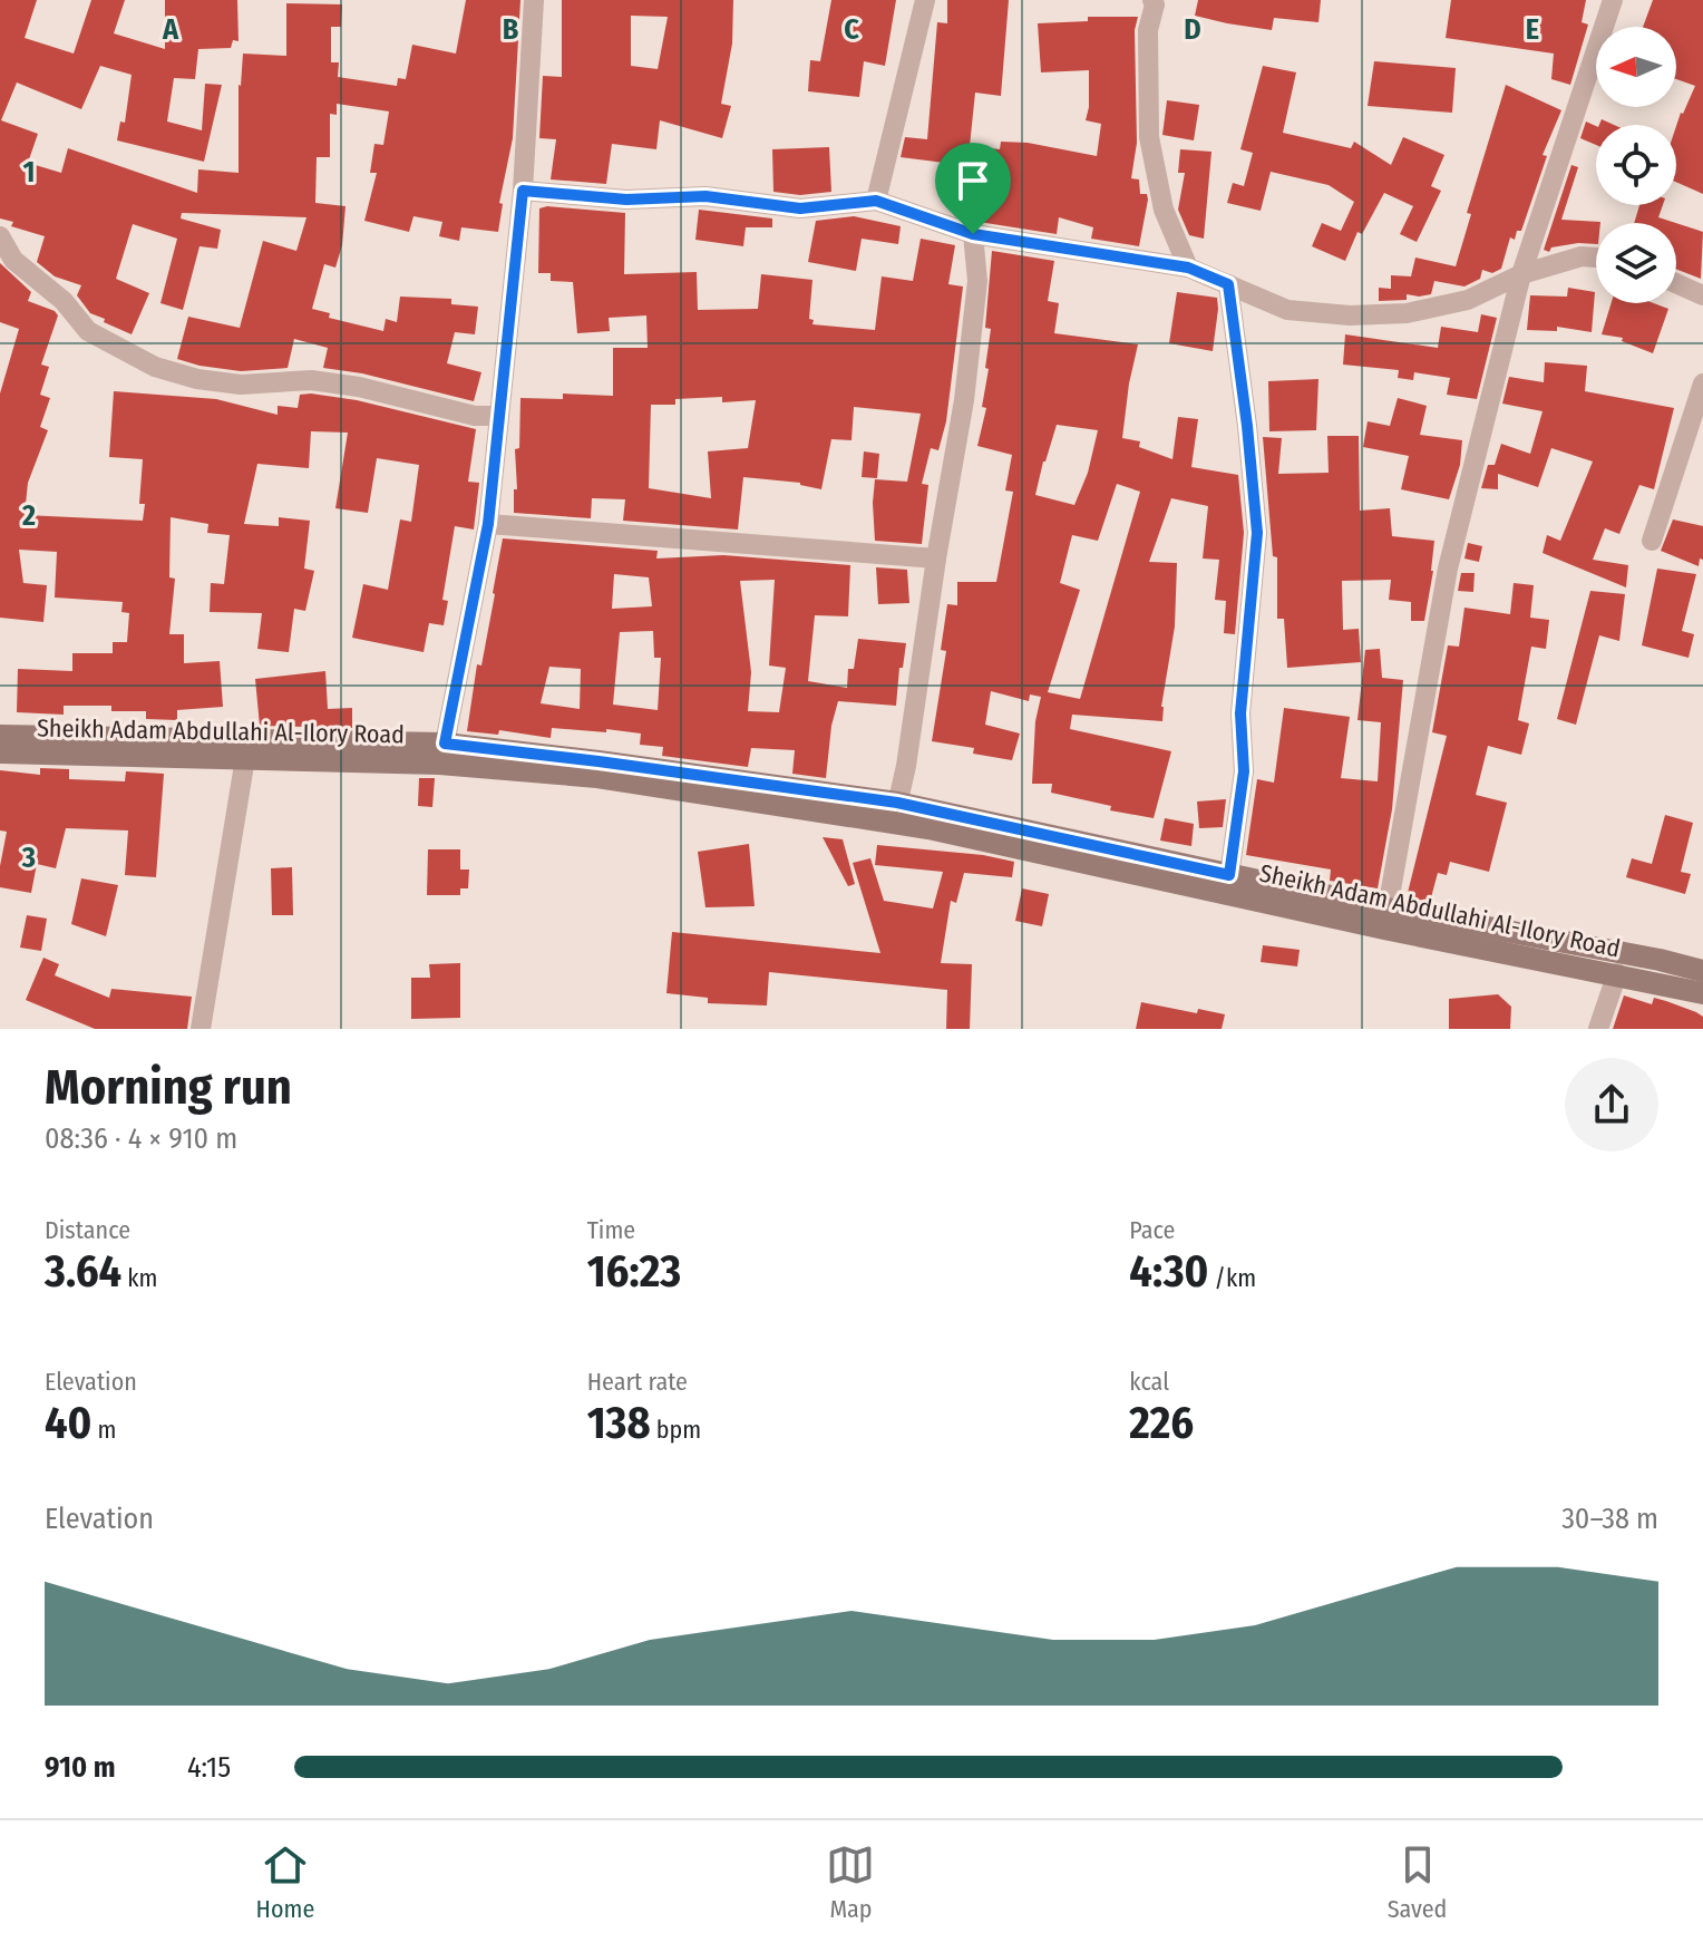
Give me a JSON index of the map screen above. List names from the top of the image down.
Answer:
{
  "streets": {
    "street": ["Sheikh Adam Abdullahi Al-Ilory Road"]
  },
  "north": "left",
  "page": {
    "heading": ["Morning run", "08:36 · 4 × 910 m"],
    "stats": [
      ["Distance", "3.64 km"],
      ["Time", "16:23"],
      ["Pace", "4:30 /km"],
      ["Elevation", "40 m"],
      ["Heart rate", "138 bpm"],
      ["kcal", "226"]
    ],
    "chart": ["Elevation", "30–38 m"],
    "list": [
      {
        "name": "910 m",
        "note": "4:15"
      }
    ],
    "tabs": ["Home", "Map", "Saved"]
  },
  "grid": {
    "columns": [
      "A",
      "B",
      "C",
      "D",
      "E"
    ],
    "rows": ["1", "2", "3"]
  }
}
